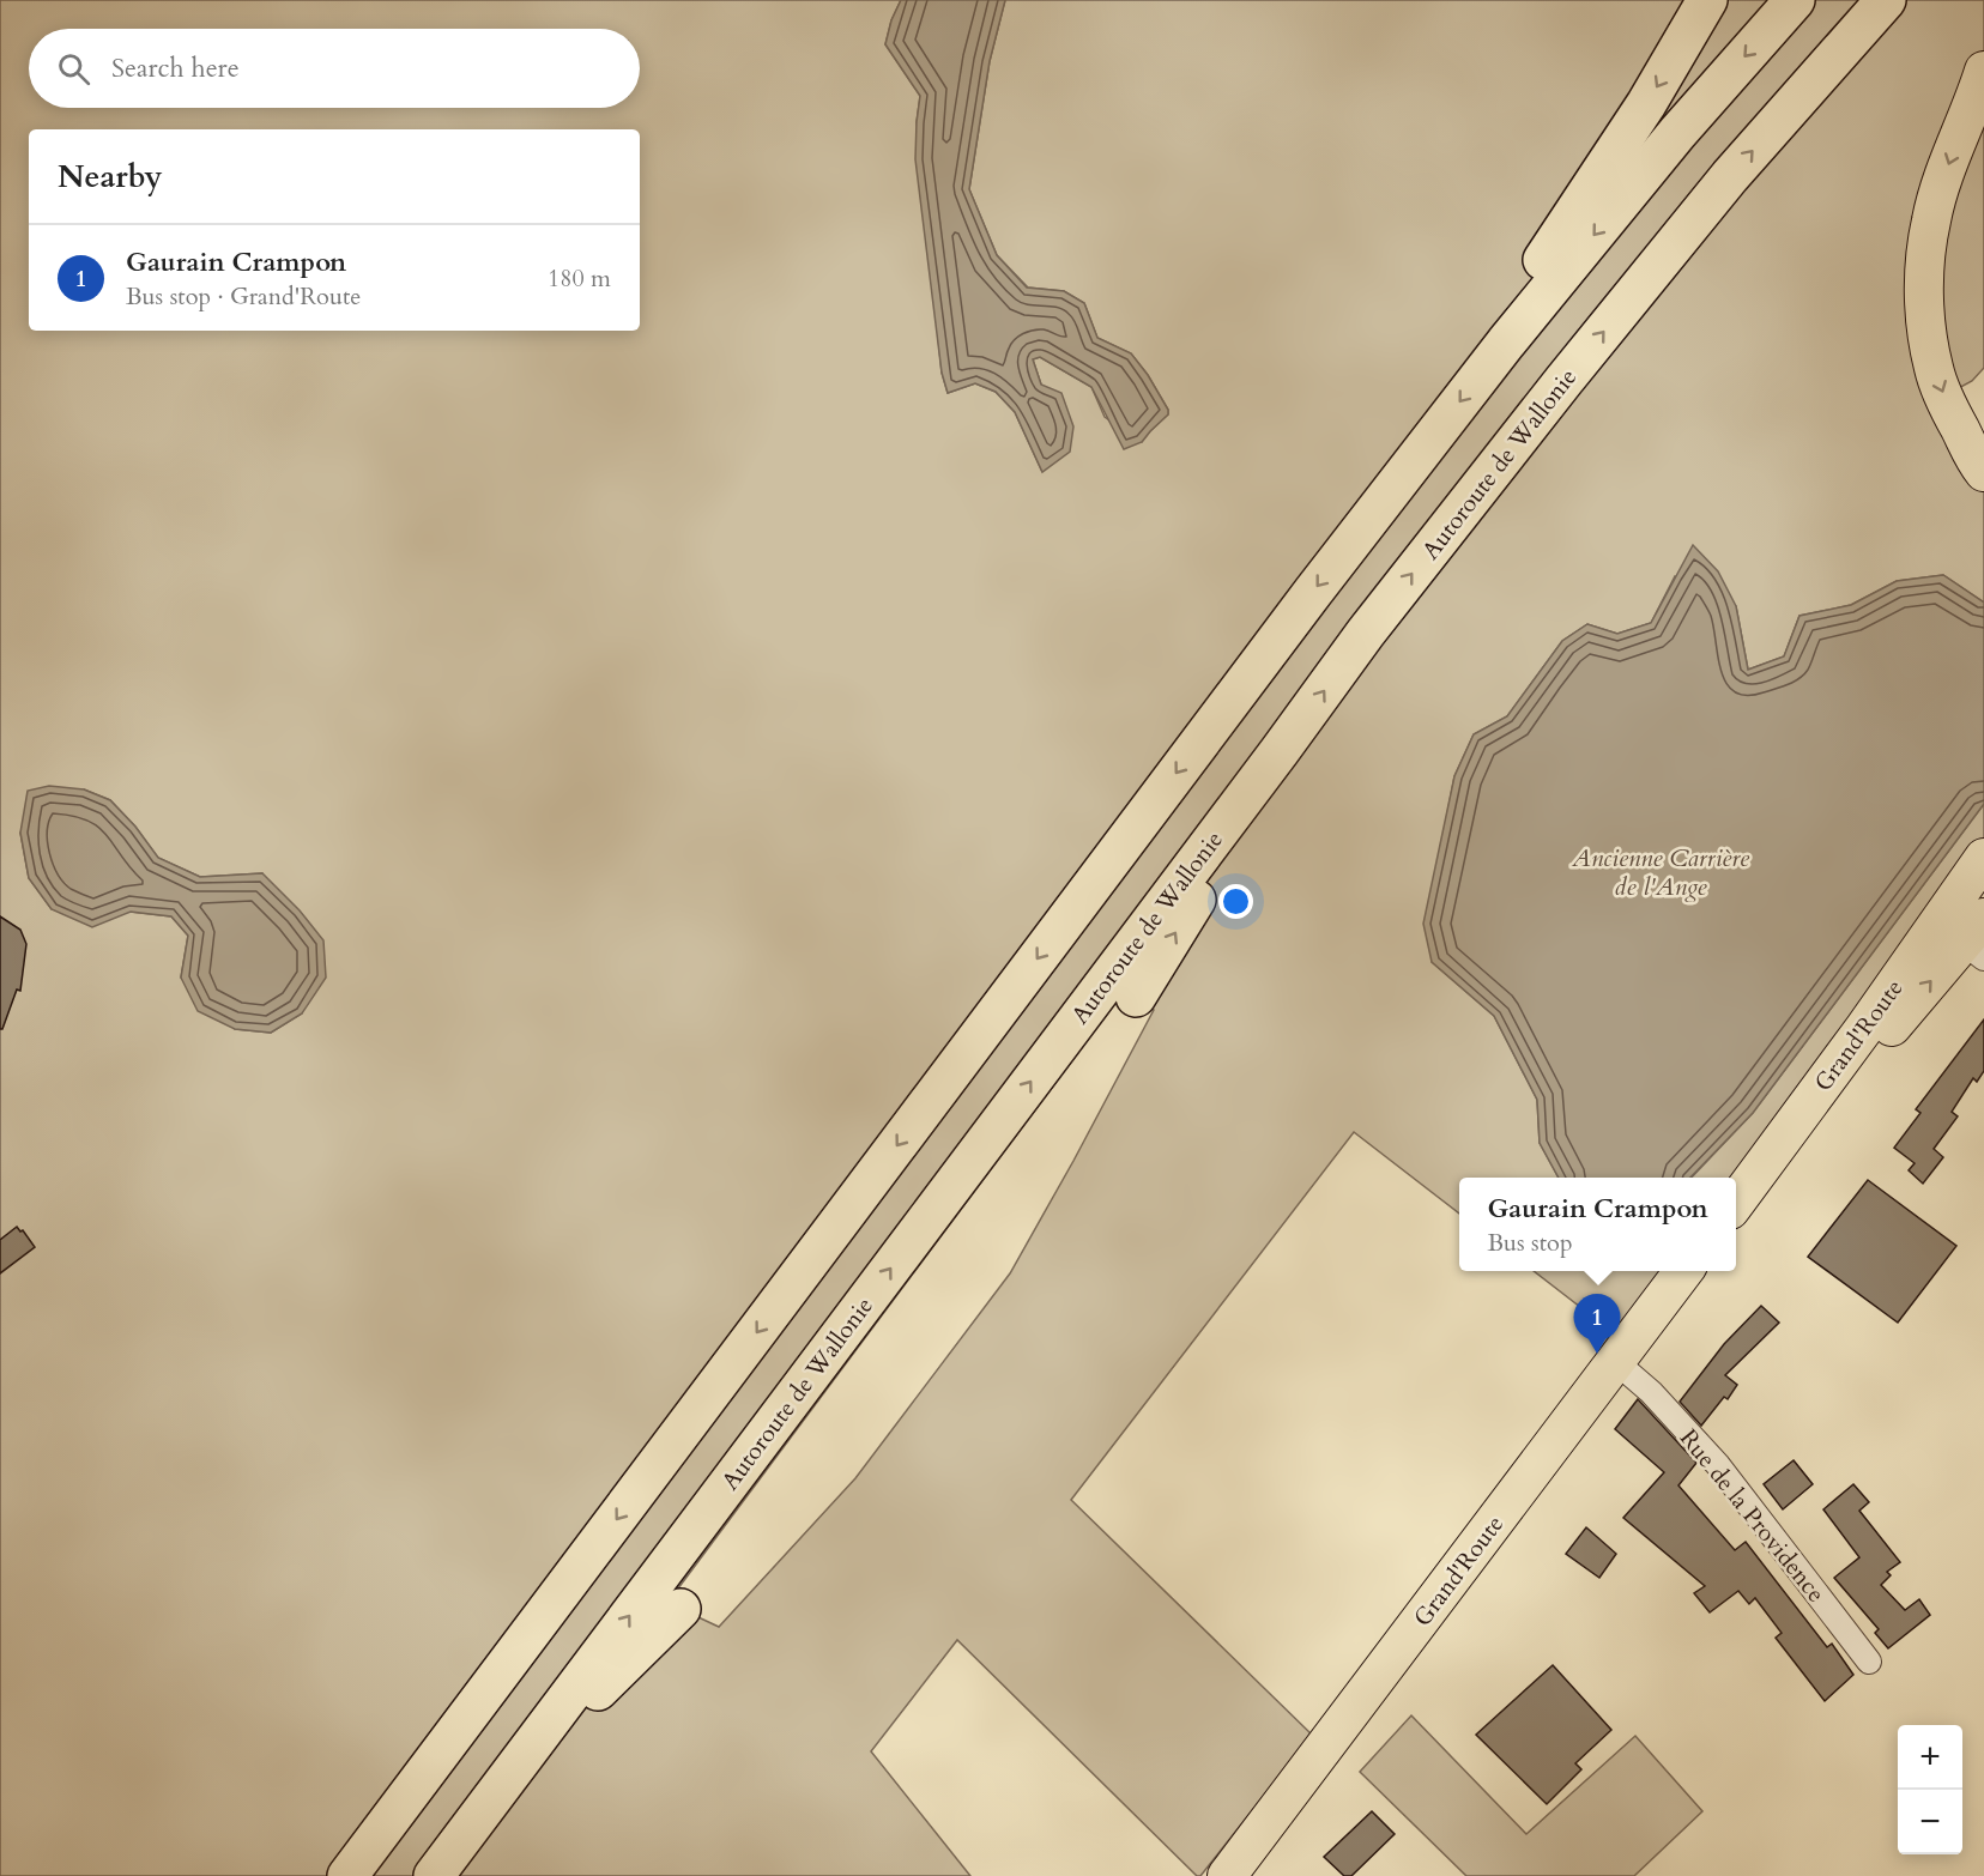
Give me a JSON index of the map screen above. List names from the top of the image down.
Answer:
{
  "streets": {
    "highway": ["Autoroute de Wallonie"],
    "main road": ["Grand'Route"],
    "street": ["Rue de la Providence"]
  },
  "crossings": [
    ["Grand'Route", "Rue de la Providence"]
  ],
  "water": ["Ancienne Carrière de l'Ange"],
  "page": {
    "search": "Search here",
    "heading": "Nearby",
    "list": [
      {
        "mark": "1",
        "name": "Gaurain Crampon",
        "note": "Bus stop · Grand'Route",
        "value": "180 m"
      }
    ],
    "popup": ["Gaurain Crampon", "Bus stop"],
    "pins": "1",
    "map_buttons": ["+", "−"]
  }
}
